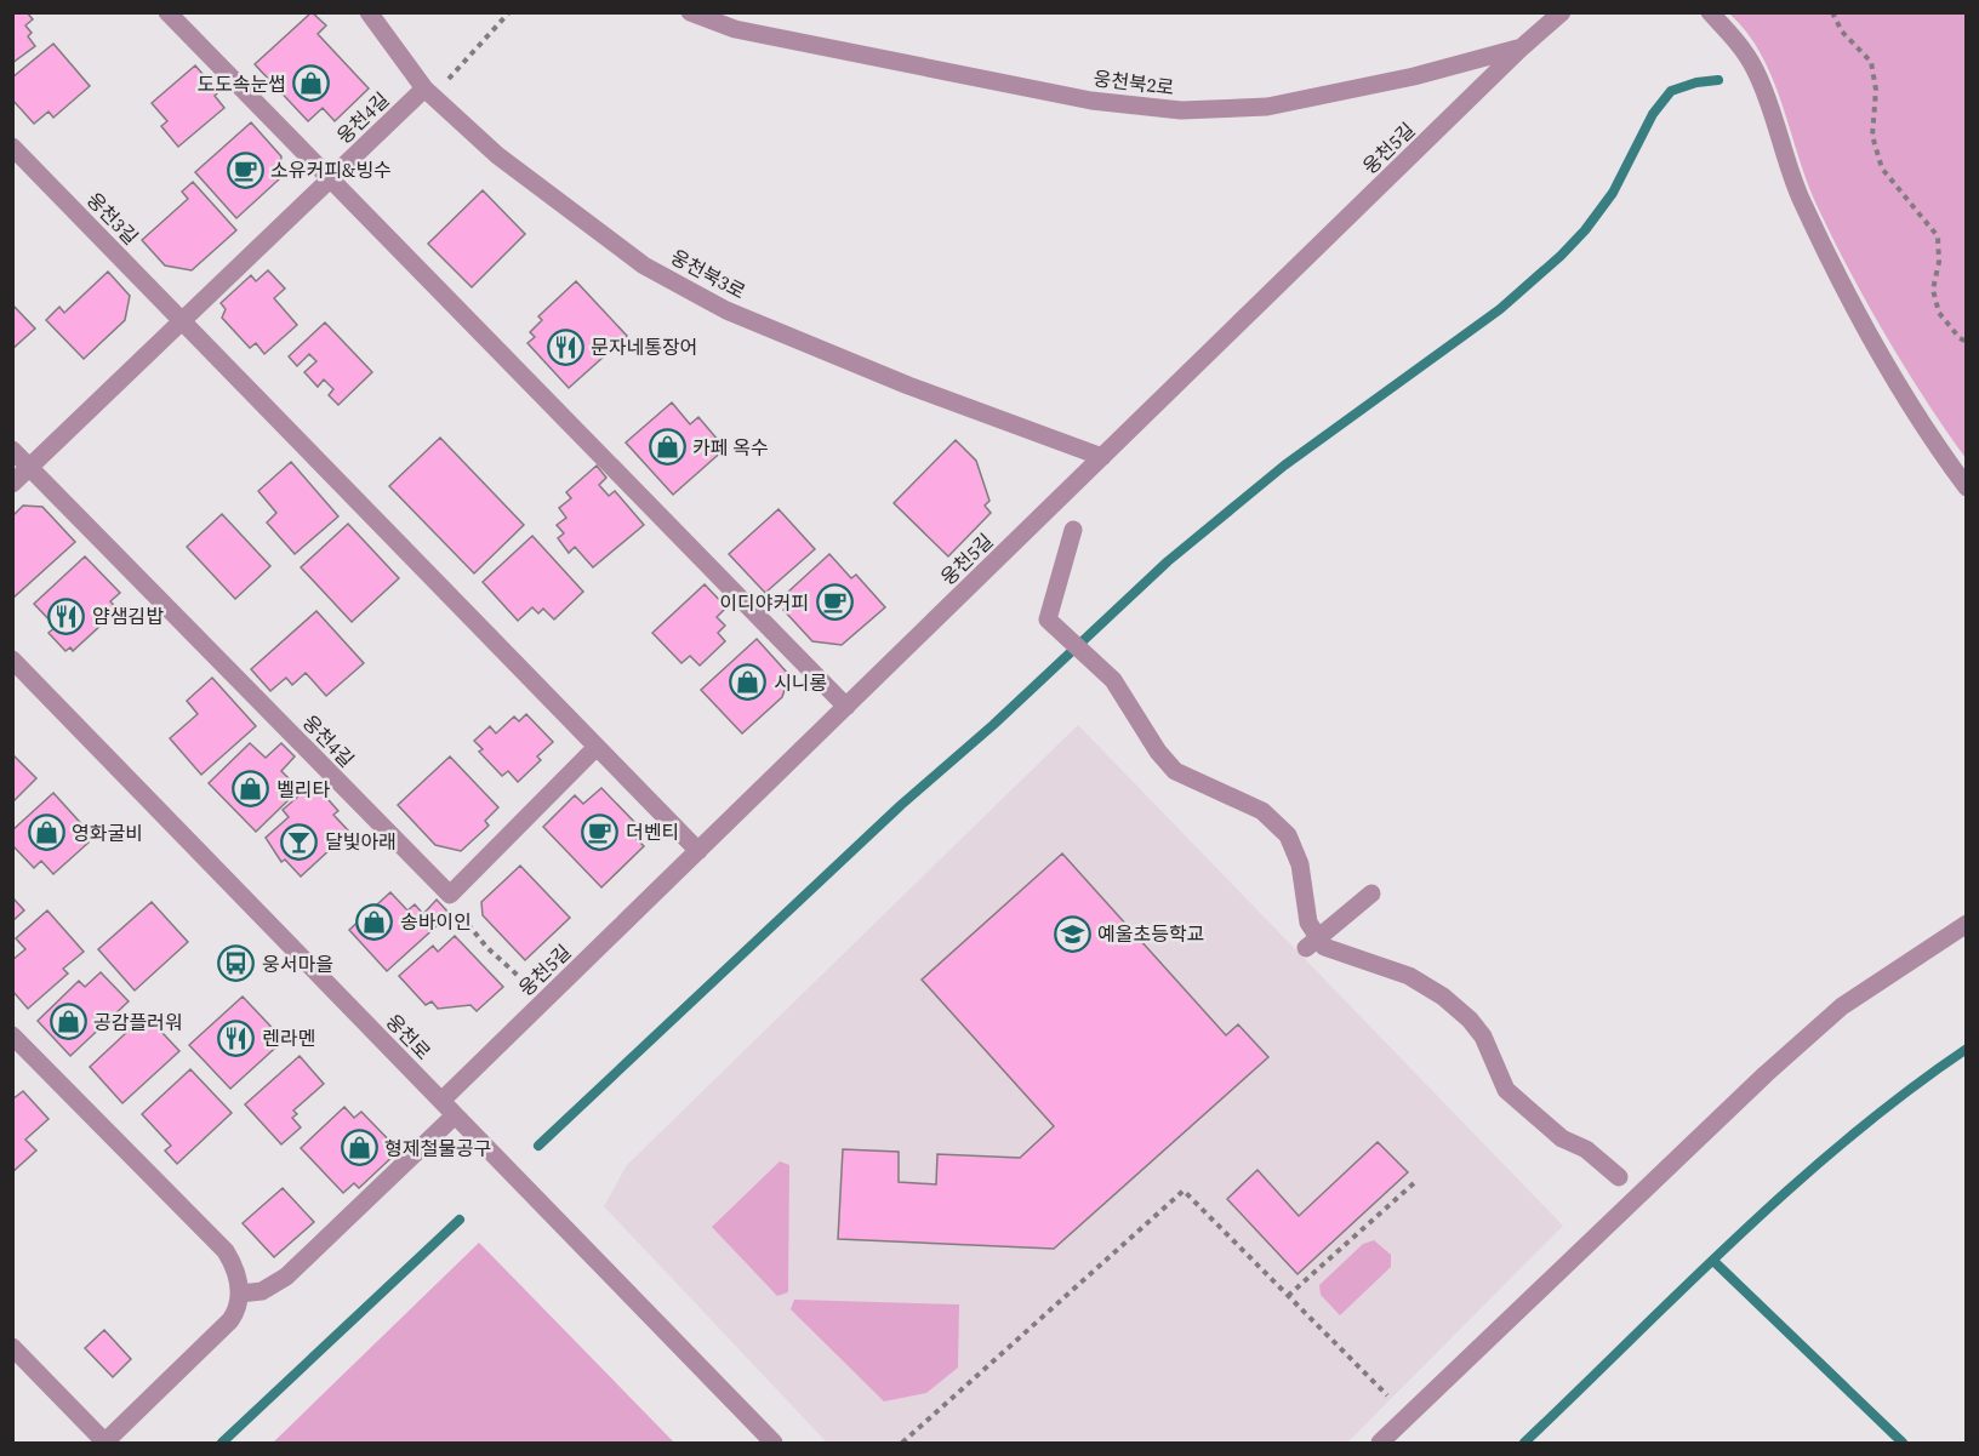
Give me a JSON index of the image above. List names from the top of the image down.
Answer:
{
  "streets": {
    "street": [
      "웅천북2로",
      "웅천4길",
      "웅천5길",
      "웅천3길",
      "웅천북3로",
      "웅천로"
    ]
  },
  "crossings": [
    ["웅천북2로", "웅천5길"],
    ["웅천4길", "웅천3길"],
    ["웅천4길", "웅천북3로"],
    ["웅천5길", "웅천북3로"],
    ["웅천5길", "웅천로"]
  ],
  "places": {
    "shop": [
      "도도속눈썹",
      "카페 옥수",
      "시니롱",
      "벨리타",
      "영화굴비",
      "송바이인",
      "공감플러워",
      "형제철물공구"
    ],
    "cafe": ["소유커피&빙수", "이디야커피", "더벤티"],
    "restaurant": ["문자네통장어", "얌샘김밥", "렌라멘"],
    "bar": ["달빛아래"],
    "school or university": ["예울초등학교"],
    "bus stop": ["웅서마을"]
  }
}
